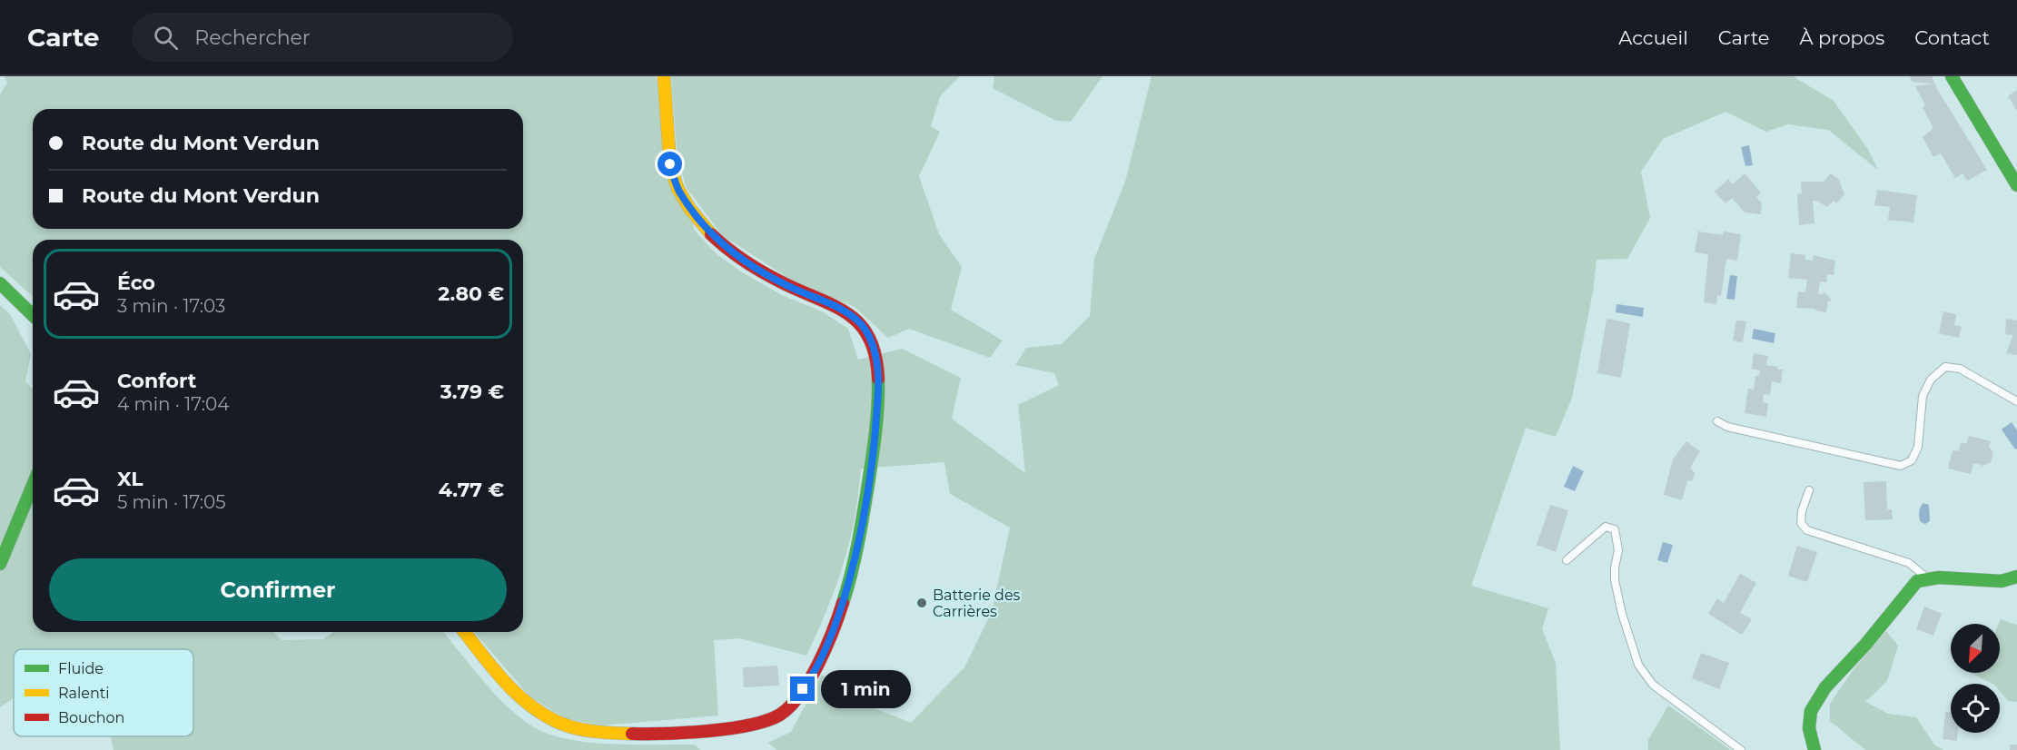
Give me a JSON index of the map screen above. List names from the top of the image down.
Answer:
{
  "places": ["Batterie des Carrières"],
  "legend": ["Fluide", "Ralenti", "Bouchon"],
  "north": "bottom left",
  "page": {
    "header": "Carte",
    "search": "Rechercher",
    "nav": [
      "Accueil",
      "Carte",
      "À propos",
      "Contact"
    ],
    "banner": ["Route du Mont Verdun", "Route du Mont Verdun"],
    "list": [
      {
        "name": "Éco",
        "note": "3 min · 17:03",
        "value": "2.80 €"
      },
      {
        "name": "Confort",
        "note": "4 min · 17:04",
        "value": "3.79 €"
      },
      {
        "name": "XL",
        "note": "5 min · 17:05",
        "value": "4.77 €"
      }
    ],
    "buttons": "Confirmer",
    "bubble": "1 min"
  }
}
